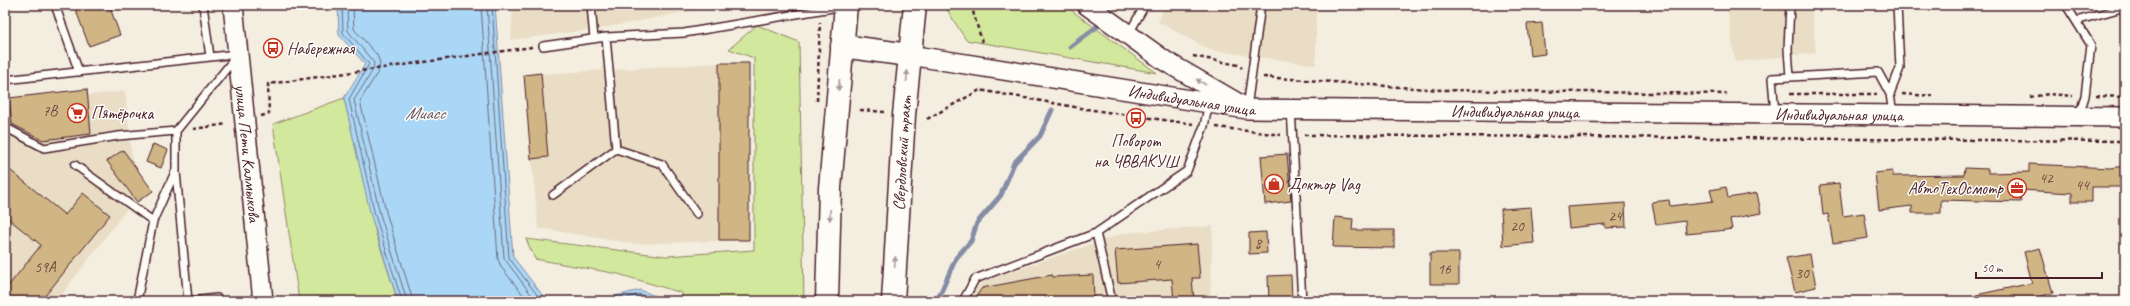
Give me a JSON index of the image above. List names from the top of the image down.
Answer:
{
  "streets": {
    "main road": ["Индивидуальная улица", "улица Пети Калмыкова", "Свердловский тракт"]
  },
  "crossings": [
    ["Индивидуальная улица", "Свердловский тракт"]
  ],
  "water": ["Миасс"],
  "places": {
    "bus stop": ["Набережная", "Поворот на ЧВВАКУШ"],
    "supermarket": ["Пятёрочка"],
    "shop": ["Доктор Vag"],
    "office": ["АвтоТехОсмотр"]
  },
  "house_numbers": [
    "7В",
    "42",
    "44",
    "24",
    "20",
    "8",
    "4",
    "59А",
    "16",
    "30"
  ],
  "scale_bar": "50 m"
}
